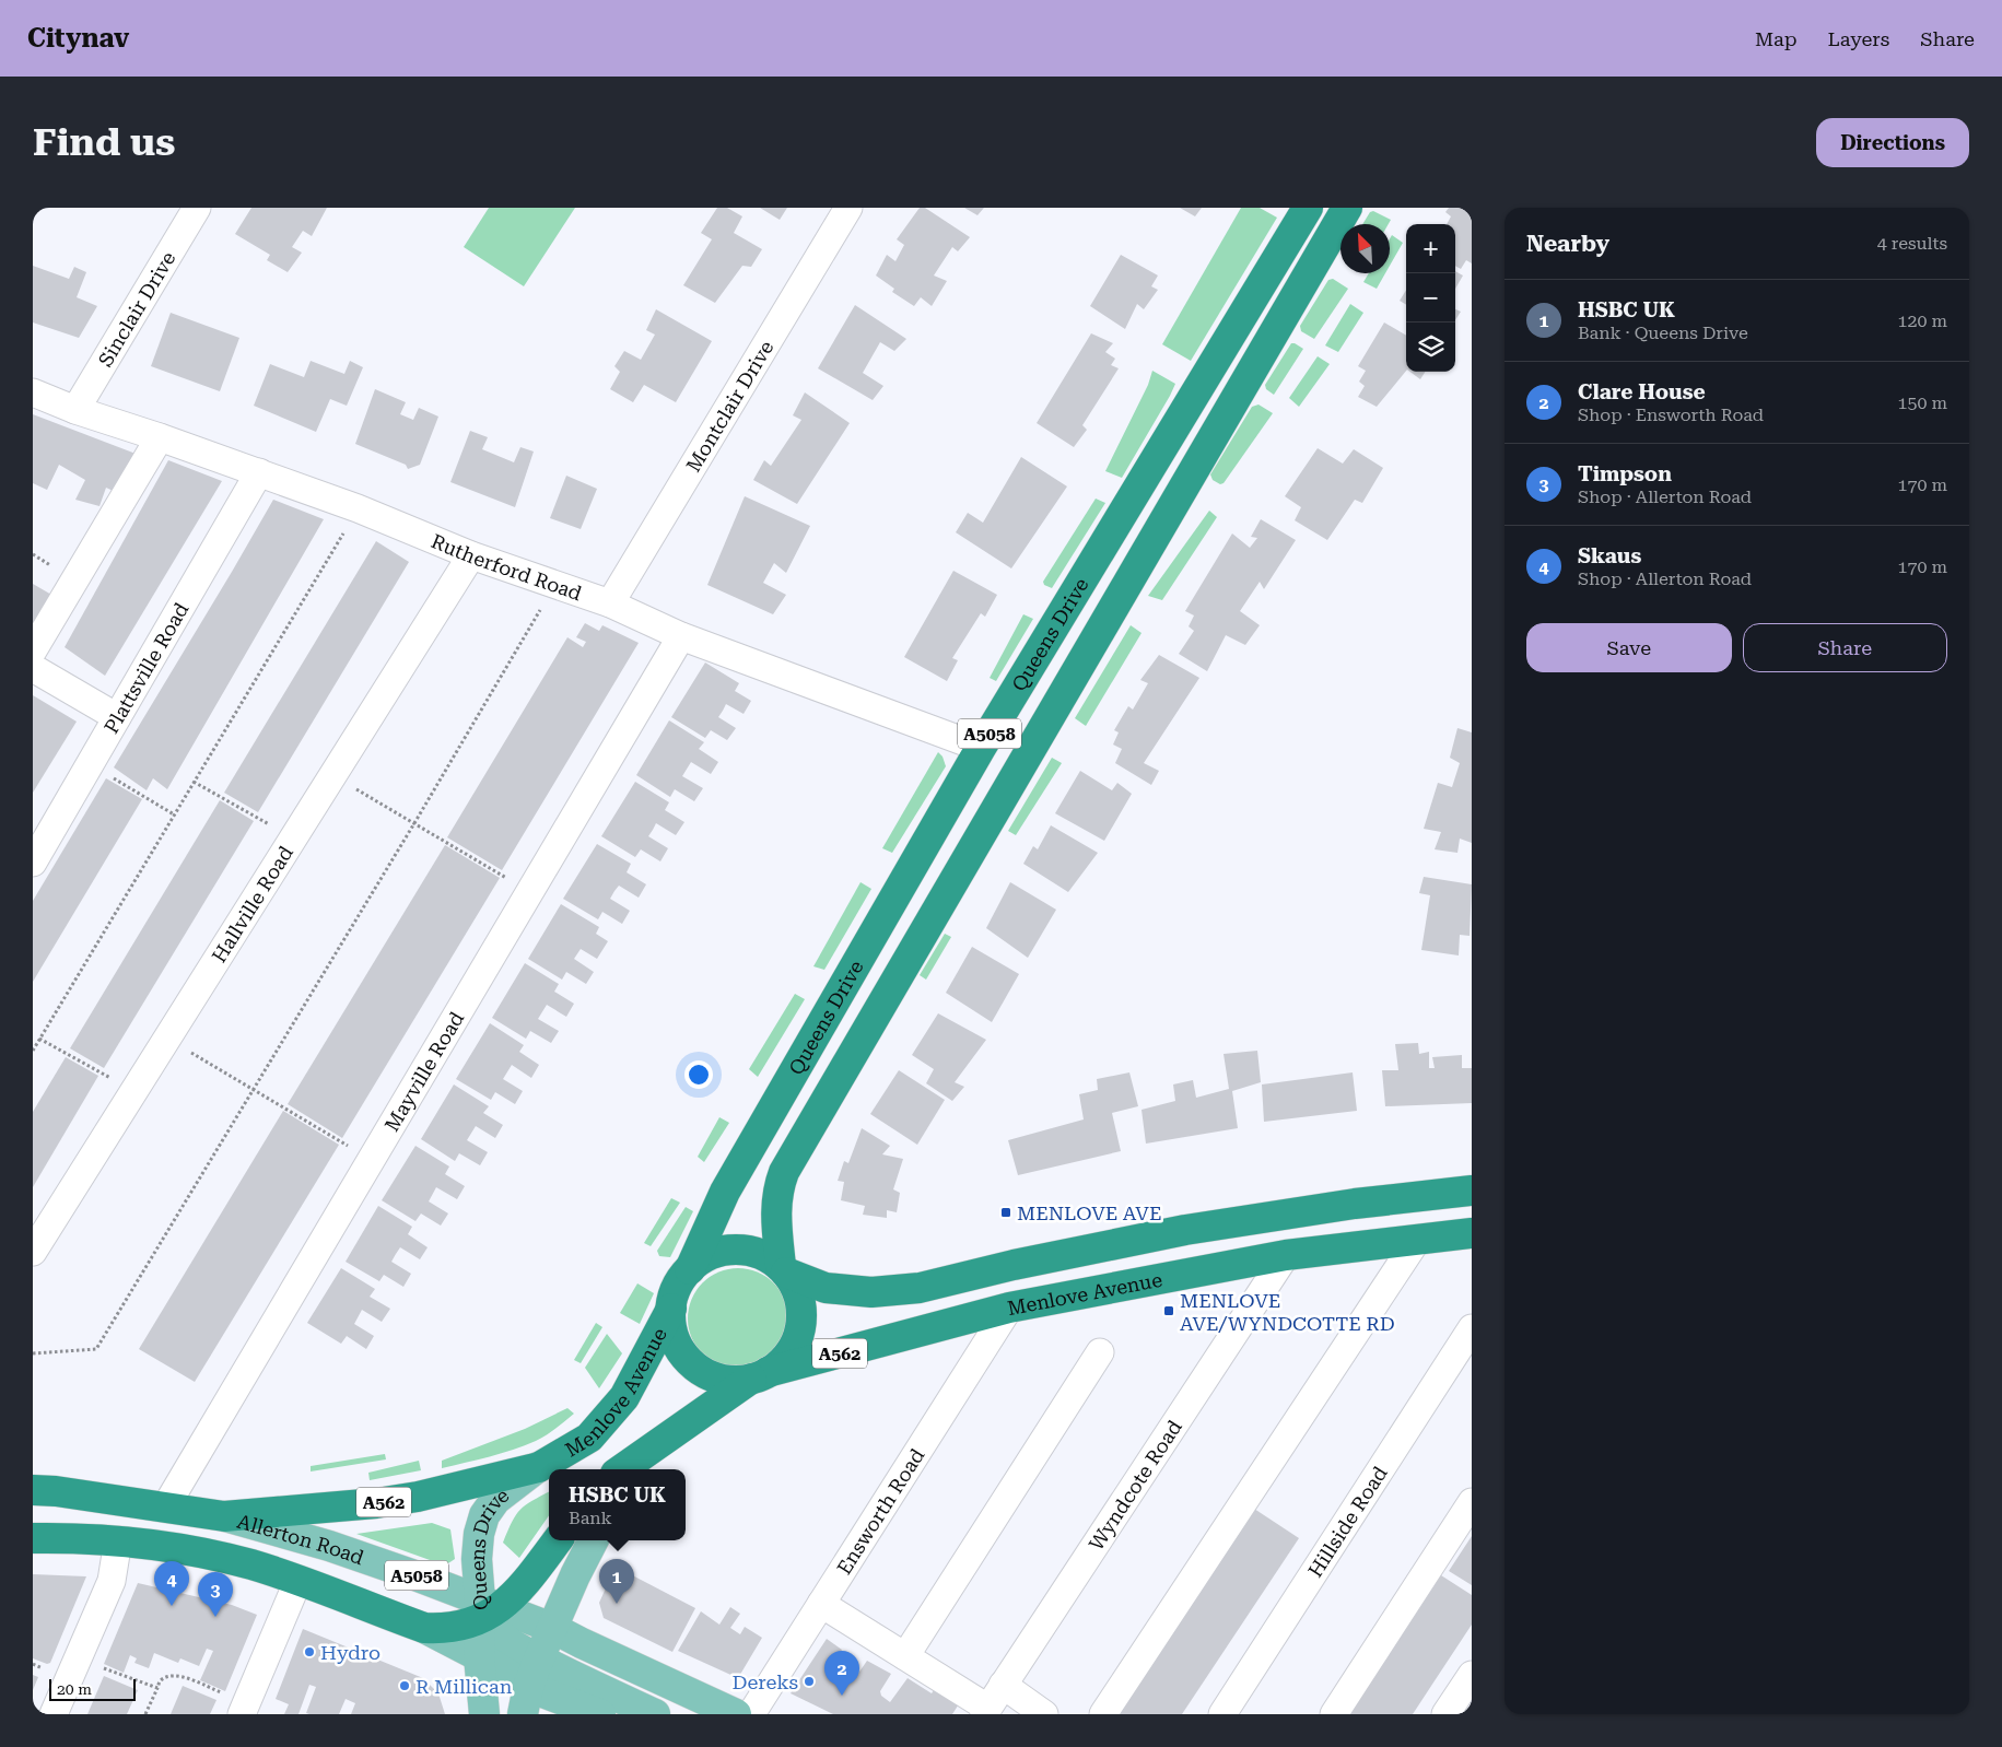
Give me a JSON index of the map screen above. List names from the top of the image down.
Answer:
{
  "streets": {
    "highway": [
      "Queens Drive",
      "A5058",
      "Menlove Avenue",
      "A562",
      "Allerton Road"
    ],
    "street": [
      "Sinclair Drive",
      "Montclair Drive",
      "Rutherford Road",
      "Plattsville Road",
      "Hallville Road",
      "Mayville Road",
      "Wyndcote Road",
      "Ensworth Road",
      "Hillside Road"
    ]
  },
  "crossings": [
    ["Sinclair Drive", "Rutherford Road"],
    ["Montclair Drive", "Rutherford Road"],
    ["Rutherford Road", "Queens Drive"],
    ["Rutherford Road", "Plattsville Road"],
    ["Rutherford Road", "Hallville Road"],
    ["Rutherford Road", "Mayville Road"],
    ["Queens Drive", "Menlove Avenue"],
    ["Queens Drive", "A562"],
    ["Queens Drive", "Allerton Road"],
    ["Mayville Road", "Allerton Road"],
    ["Menlove Avenue", "A562"],
    ["Menlove Avenue", "Wyndcote Road"],
    ["Menlove Avenue", "Ensworth Road"],
    ["Menlove Avenue", "Allerton Road"]
  ],
  "places": {
    "transit": ["MENLOVE AVE", "MENLOVE AVE/WYNDCOTTE RD"],
    "other": ["Hydro", "Dereks", "R Millican"]
  },
  "scale_bar": "20 m",
  "north": "top left",
  "page": {
    "header": "Citynav",
    "nav": ["Map", "Layers", "Share"],
    "buttons": [
      "Directions",
      ["Save", "Share"]
    ],
    "title": "Find us",
    "heading": ["Nearby", "4 results"],
    "map_buttons": ["+", "−"],
    "list": [
      {
        "mark": "1",
        "name": "HSBC UK",
        "note": "Bank · Queens Drive",
        "value": "120 m"
      },
      {
        "mark": "2",
        "name": "Clare House",
        "note": "Shop · Ensworth Road",
        "value": "150 m"
      },
      {
        "mark": "3",
        "name": "Timpson",
        "note": "Shop · Allerton Road",
        "value": "170 m"
      },
      {
        "mark": "4",
        "name": "Skaus",
        "note": "Shop · Allerton Road",
        "value": "170 m"
      }
    ],
    "popup": ["HSBC UK", "Bank"],
    "pins": [
      "1",
      "4",
      "3",
      "2"
    ],
    "scale": "20 m"
  }
}
